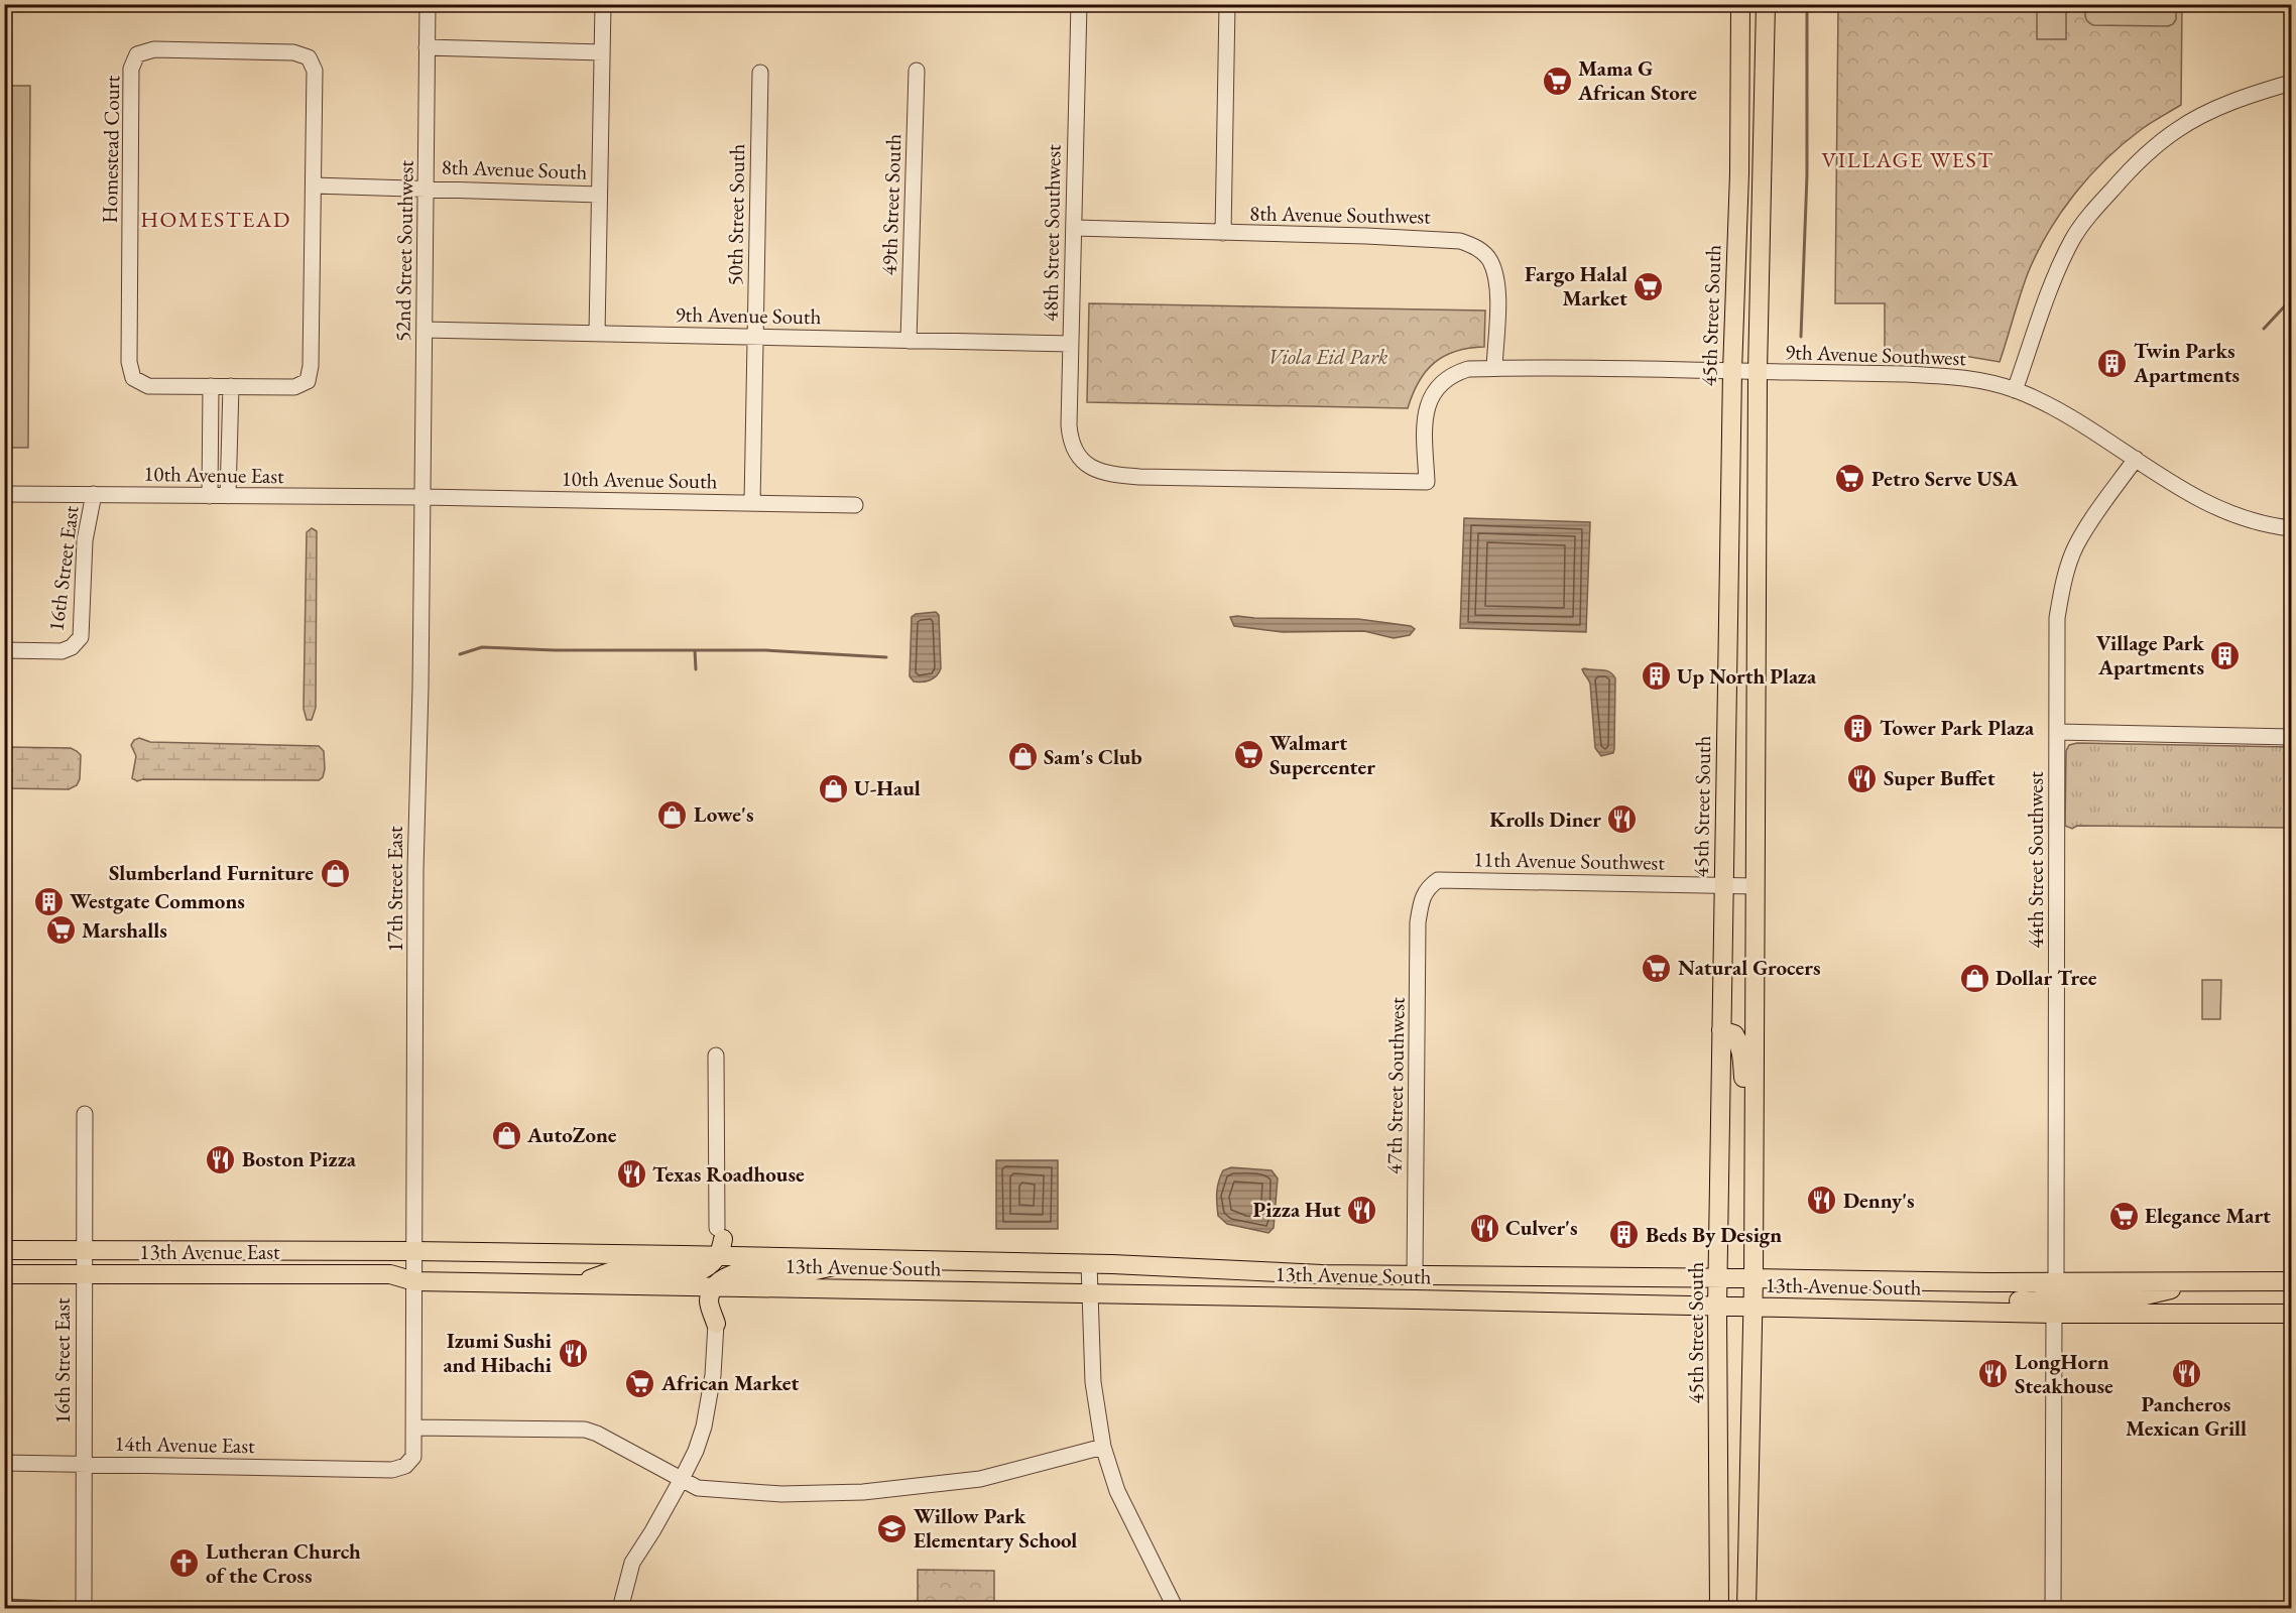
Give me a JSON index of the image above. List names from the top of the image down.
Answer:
{
  "streets": {
    "main road": ["45th Street South", "13th Avenue East", "13th Avenue South"],
    "street": [
      "Homestead Court",
      "8th Avenue South",
      "49th Street South",
      "50th Street South",
      "8th Avenue Southwest",
      "48th Street Southwest",
      "52nd Street Southwest",
      "9th Avenue South",
      "9th Avenue Southwest",
      "10th Avenue East",
      "10th Avenue South",
      "16th Street East",
      "44th Street Southwest",
      "11th Avenue Southwest",
      "17th Street East",
      "47th Street Southwest",
      "14th Avenue East"
    ]
  },
  "crossings": [
    ["Homestead Court", "8th Avenue South"],
    ["8th Avenue South", "52nd Street Southwest"],
    ["49th Street South", "9th Avenue South"],
    ["50th Street South", "9th Avenue South"],
    ["50th Street South", "10th Avenue South"],
    ["8th Avenue Southwest", "48th Street Southwest"],
    ["8th Avenue Southwest", "9th Avenue Southwest"],
    ["48th Street Southwest", "9th Avenue South"],
    ["48th Street Southwest", "9th Avenue Southwest"],
    ["52nd Street Southwest", "9th Avenue South"],
    ["52nd Street Southwest", "10th Avenue East"],
    ["52nd Street Southwest", "10th Avenue South"],
    ["52nd Street Southwest", "17th Street East"],
    ["45th Street South", "9th Avenue Southwest"],
    ["45th Street South", "11th Avenue Southwest"],
    ["45th Street South", "13th Avenue South"],
    ["9th Avenue Southwest", "44th Street Southwest"],
    ["10th Avenue East", "10th Avenue South"],
    ["10th Avenue East", "16th Street East"],
    ["10th Avenue East", "17th Street East"],
    ["10th Avenue South", "17th Street East"],
    ["16th Street East", "13th Avenue East"],
    ["16th Street East", "14th Avenue East"],
    ["44th Street Southwest", "13th Avenue South"],
    ["11th Avenue Southwest", "47th Street Southwest"],
    ["17th Street East", "13th Avenue East"],
    ["17th Street East", "13th Avenue South"],
    ["17th Street East", "14th Avenue East"],
    ["47th Street Southwest", "13th Avenue South"],
    ["13th Avenue East", "13th Avenue South"]
  ],
  "districts": ["VILLAGE WEST", "HOMESTEAD"],
  "parks": ["Viola Eid Park"],
  "places": {
    "supermarket": [
      "Mama G African Store",
      "Fargo Halal Market",
      "Petro Serve USA",
      "Walmart Supercenter",
      "Marshalls",
      "Natural Grocers",
      "Elegance Mart",
      "African Market"
    ],
    "building": [
      "Twin Parks Apartments",
      "Village Park Apartments",
      "Up North Plaza",
      "Tower Park Plaza",
      "Westgate Commons",
      "Beds By Design"
    ],
    "shop": [
      "Sam's Club",
      "U-Haul",
      "Lowe's",
      "Slumberland Furniture",
      "Dollar Tree",
      "AutoZone"
    ],
    "restaurant": [
      "Super Buffet",
      "Krolls Diner",
      "Boston Pizza",
      "Texas Roadhouse",
      "Denny's",
      "Pizza Hut",
      "Culver's",
      "Izumi Sushi and Hibachi",
      "Pancheros Mexican Grill",
      "LongHorn Steakhouse"
    ],
    "school or university": ["Willow Park Elementary School"],
    "church": ["Lutheran Church of the Cross"]
  }
}
